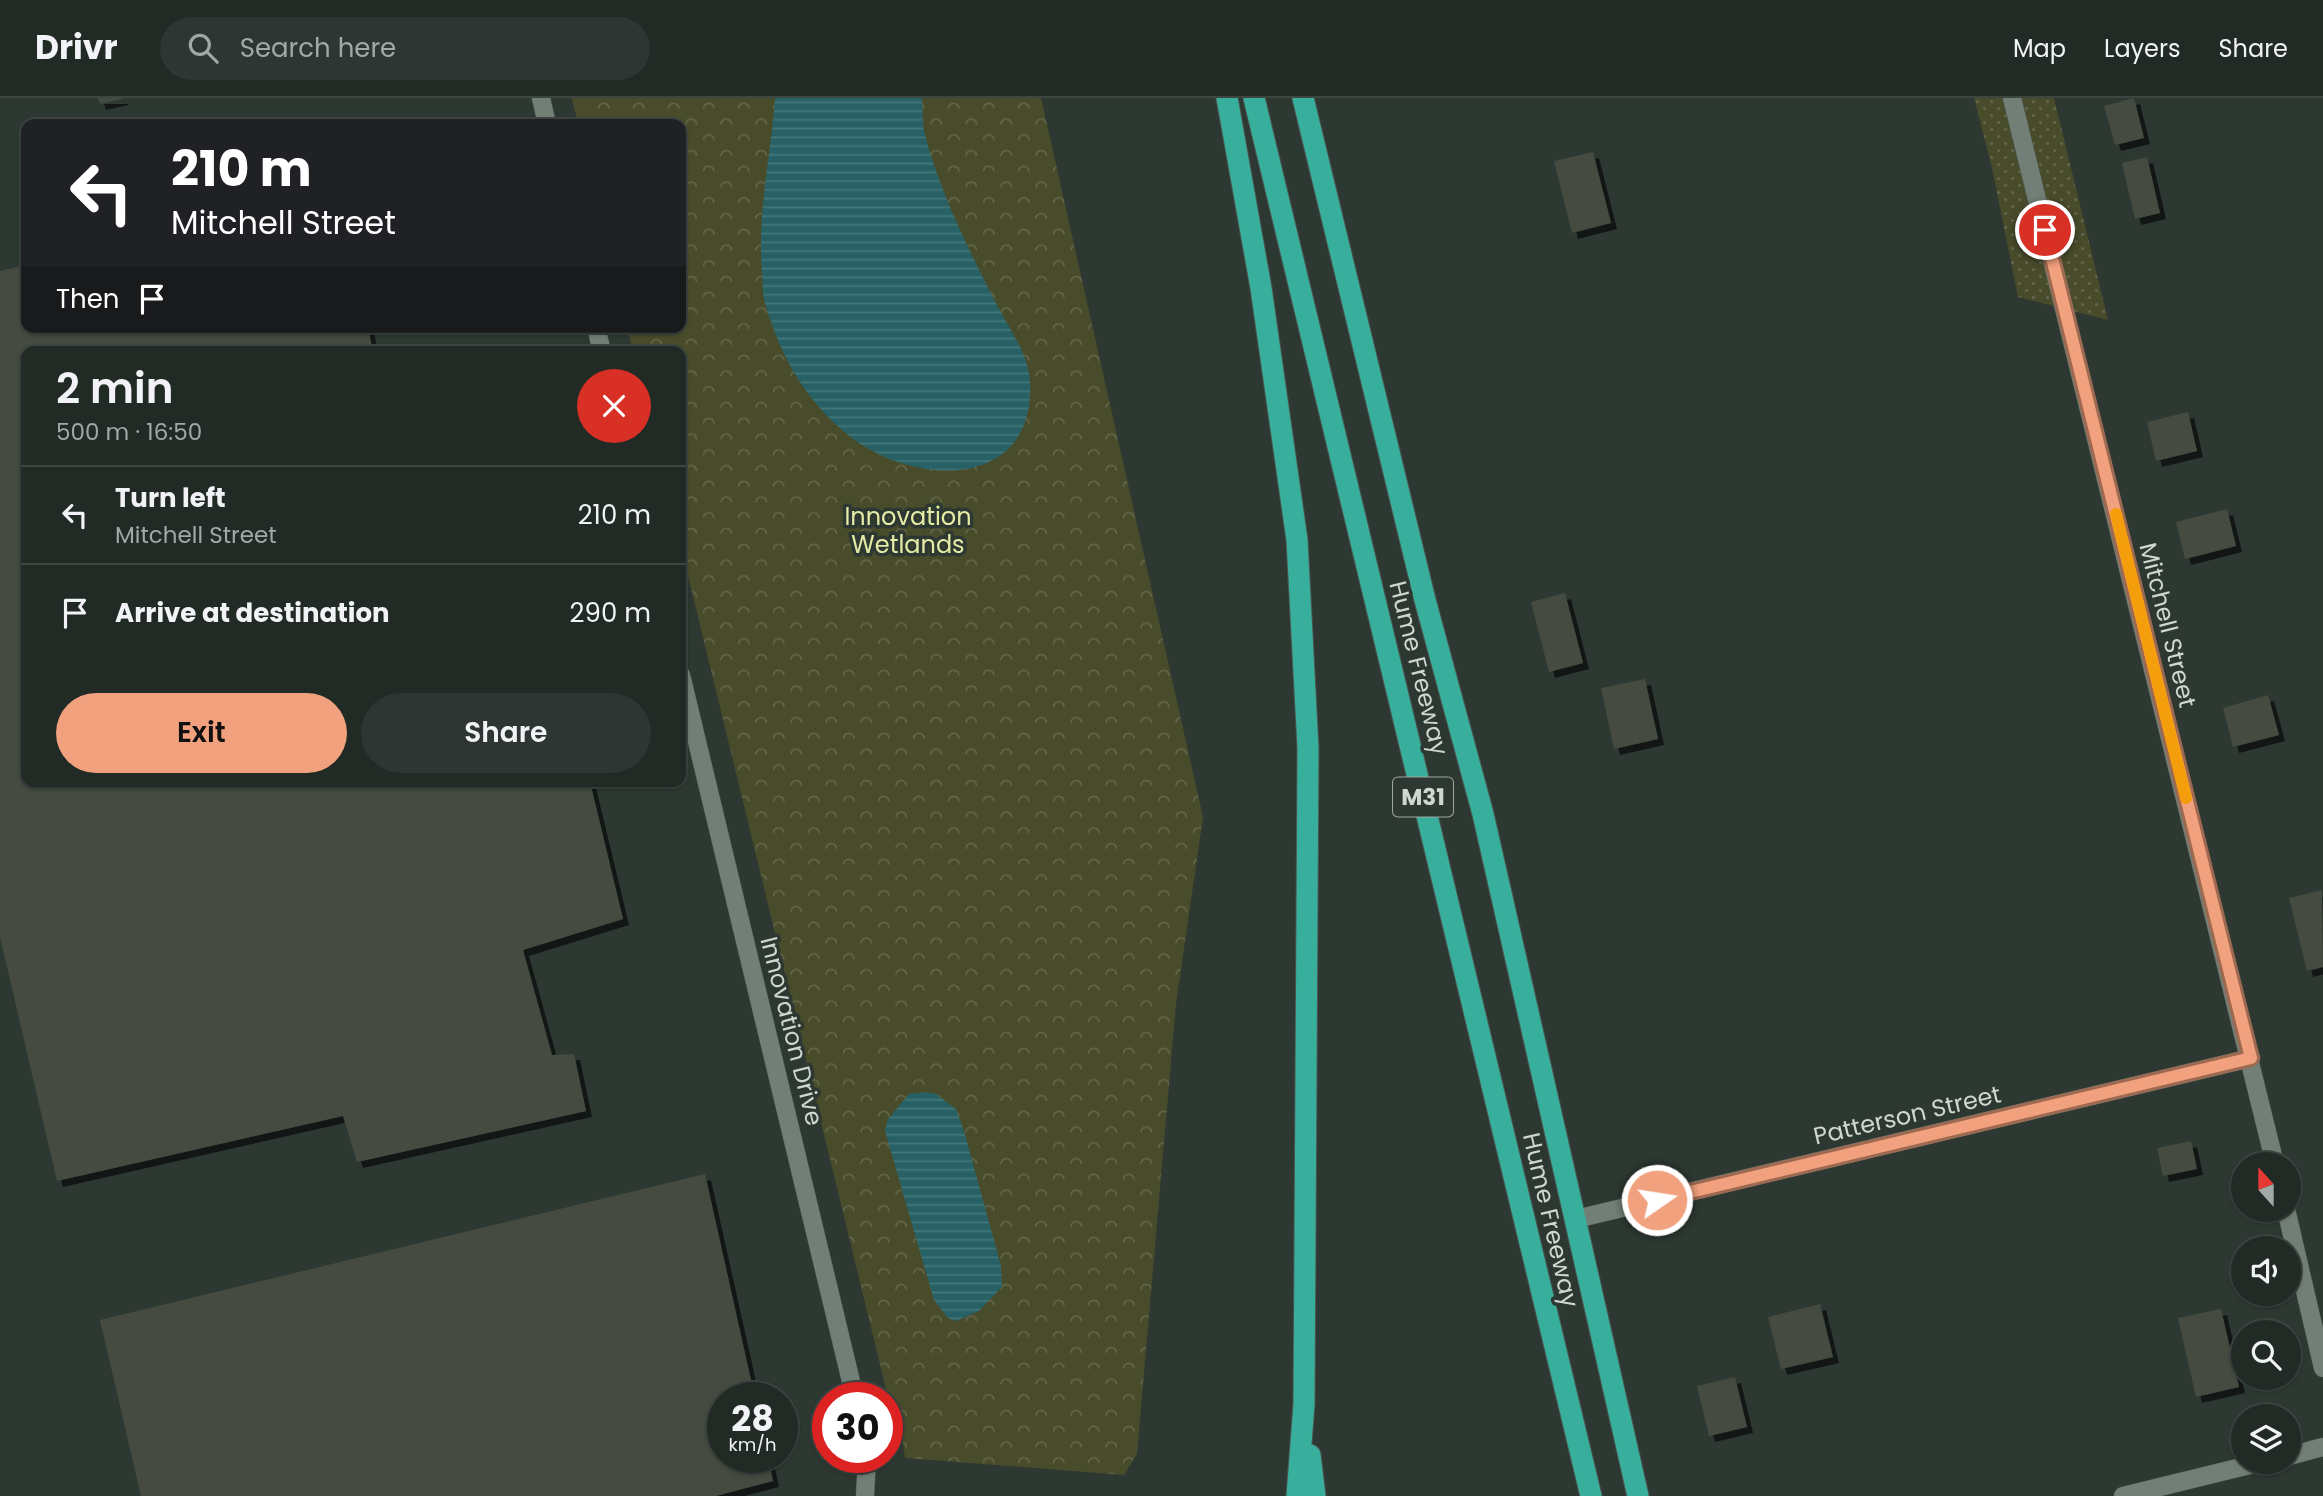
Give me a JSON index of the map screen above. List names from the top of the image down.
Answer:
{
  "streets": {
    "highway": ["Hume Freeway", "M31"],
    "street": ["Mitchell Street", "Innovation Drive", "Patterson Street"]
  },
  "crossings": [
    ["Mitchell Street", "Patterson Street"],
    ["Hume Freeway", "Patterson Street"]
  ],
  "parks": ["Innovation Wetlands"],
  "north": "top",
  "page": {
    "header": "Drivr",
    "search": "Search here",
    "nav": ["Map", "Layers", "Share"],
    "turn": ["210 m", "Mitchell Street"],
    "then": "Then",
    "heading": ["2 min", "500 m · 16:50"],
    "list": [
      {
        "name": "Turn left",
        "note": "Mitchell Street",
        "value": "210 m"
      },
      {
        "name": "Arrive at destination",
        "value": "290 m"
      }
    ],
    "buttons": ["Exit", "Share"],
    "speed": "28 km/h",
    "limit": "30"
  }
}
